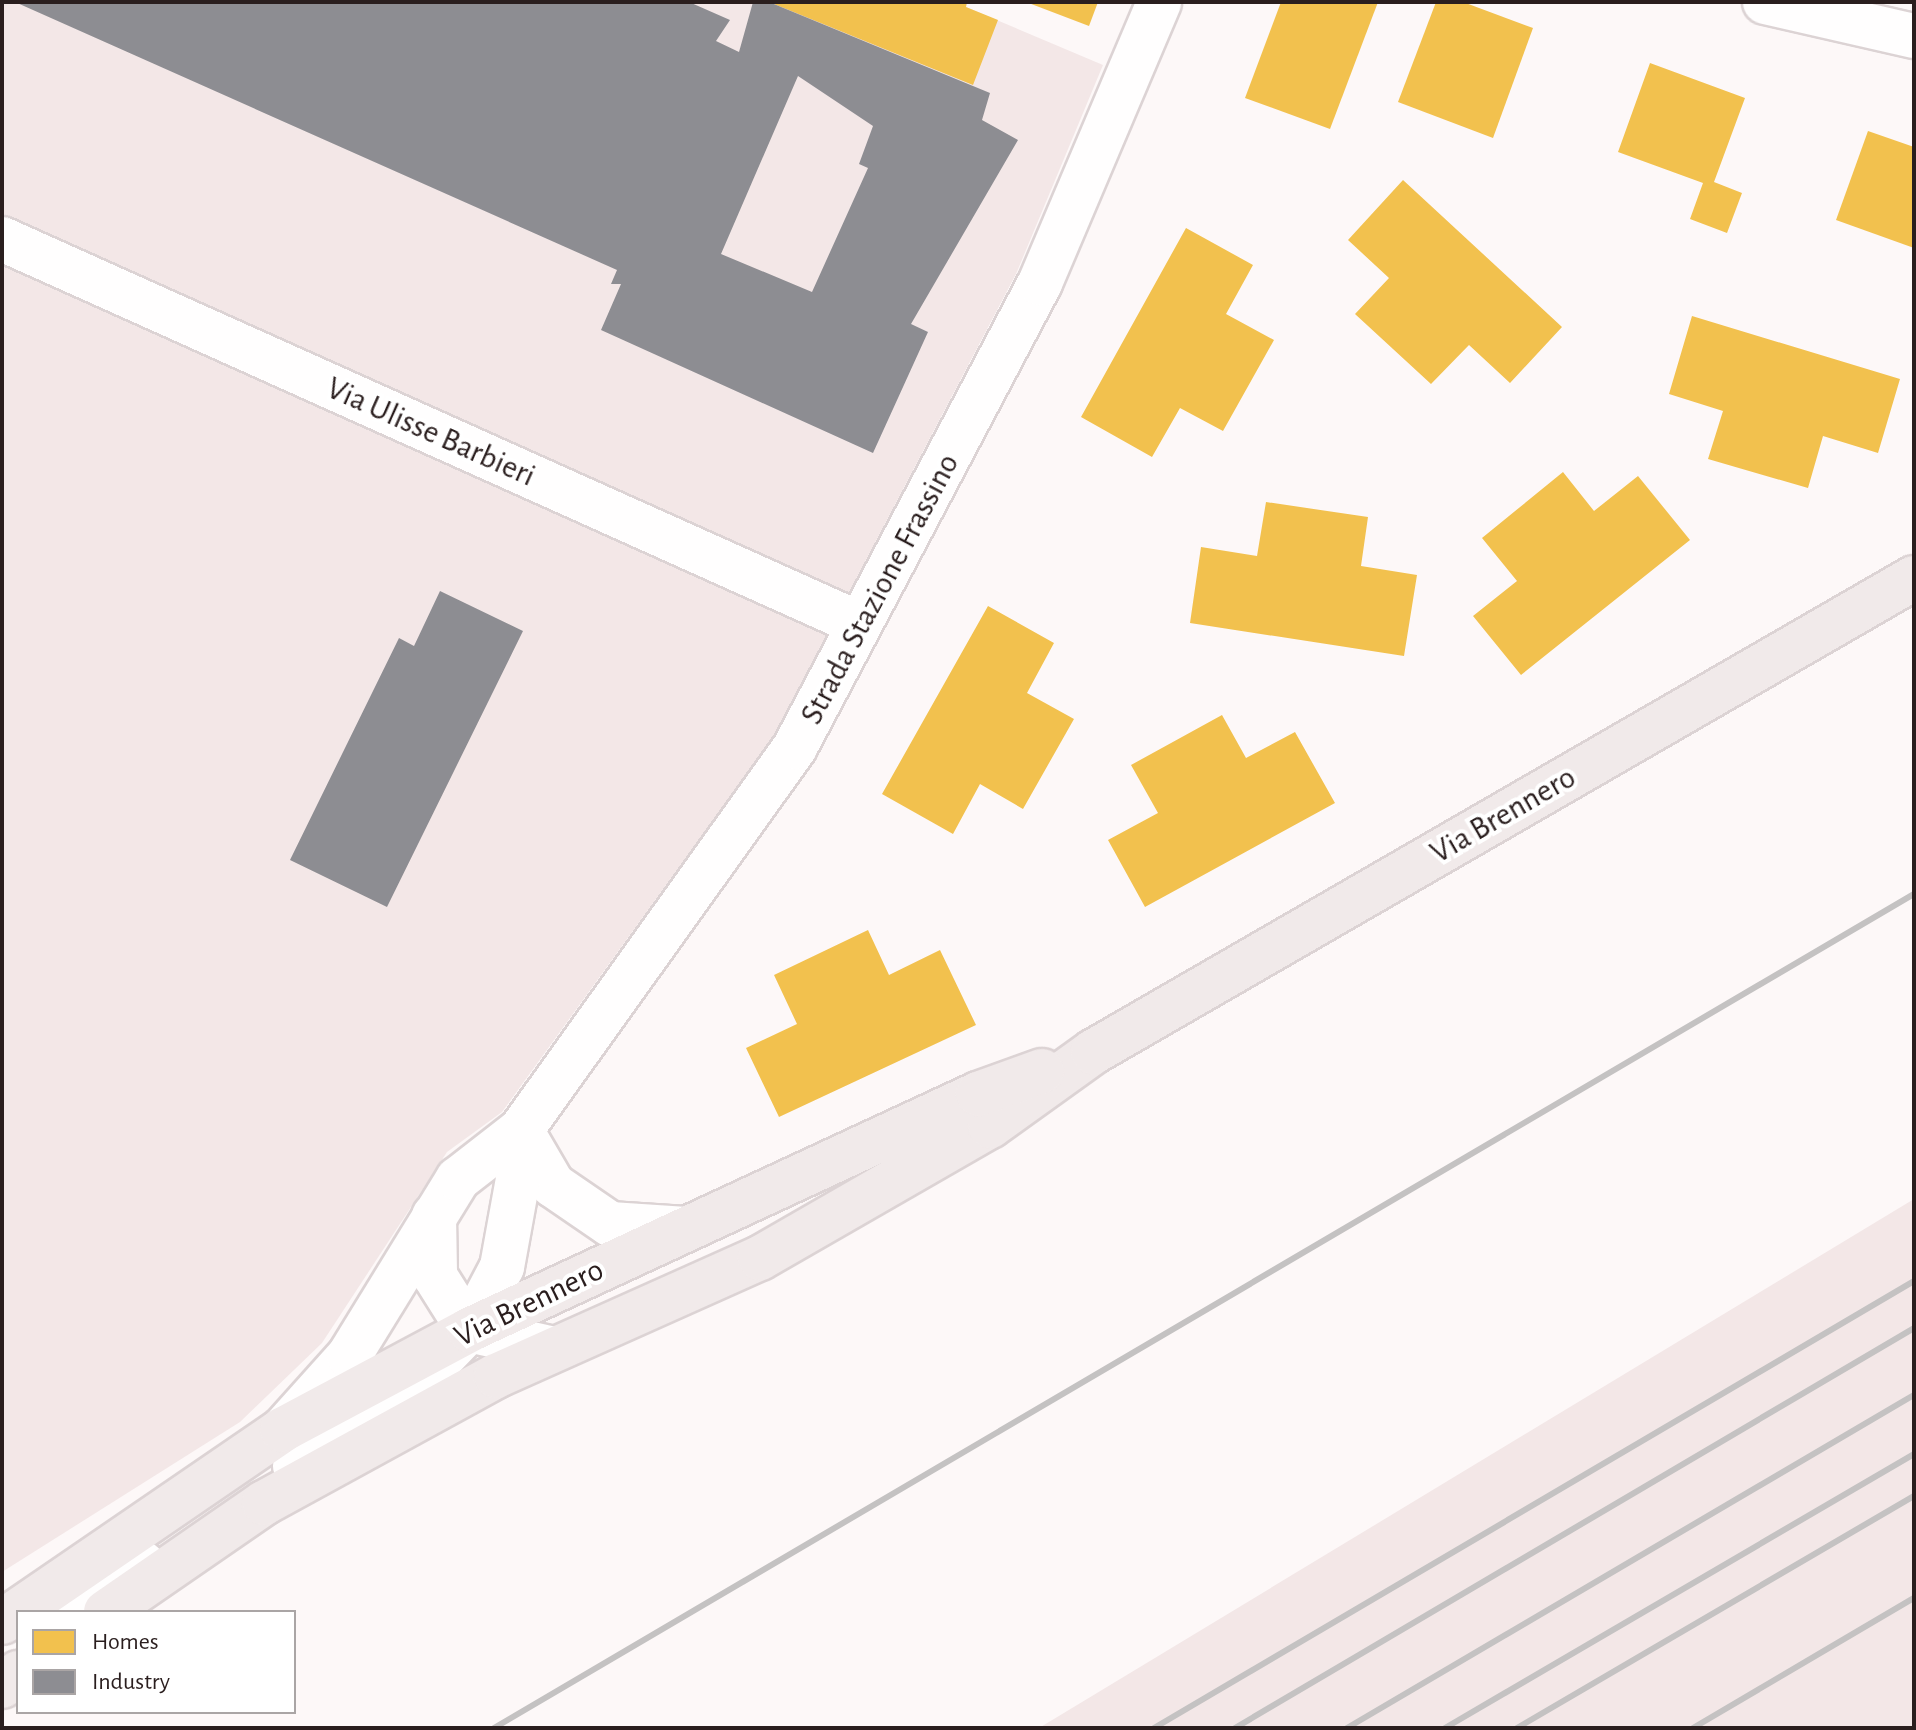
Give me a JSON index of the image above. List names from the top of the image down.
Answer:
{
  "streets": {
    "main road": ["Via Brennero"],
    "street": ["Via Ulisse Barbieri", "Strada Stazione Frassino"]
  },
  "crossings": [
    ["Via Ulisse Barbieri", "Strada Stazione Frassino"],
    ["Strada Stazione Frassino", "Via Brennero"]
  ],
  "legend": ["Homes", "Industry"]
}
